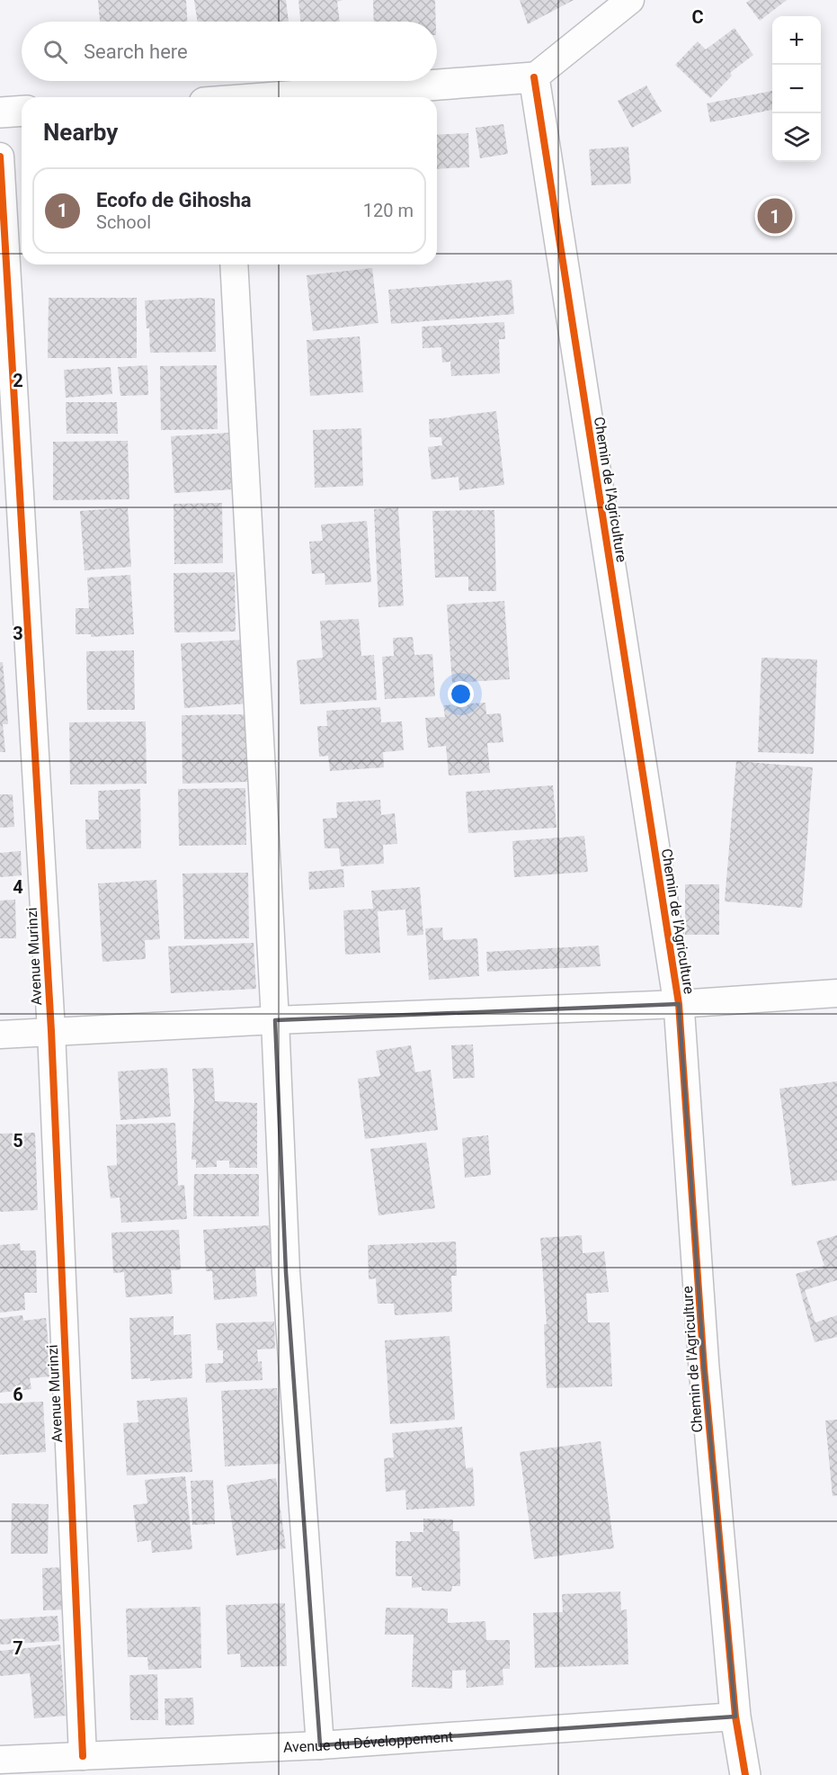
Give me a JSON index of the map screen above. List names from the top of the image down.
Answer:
{
  "streets": {
    "street": ["Chemin de l'Agriculture", "Avenue Murinzi", "Avenue du Développement"]
  },
  "crossings": [
    ["Chemin de l'Agriculture", "Avenue du Développement"],
    ["Avenue Murinzi", "Avenue du Développement"]
  ],
  "page": {
    "map_buttons": ["+", "−"],
    "search": "Search here",
    "heading": "Nearby",
    "list": [
      {
        "mark": "1",
        "name": "Ecofo de Gihosha",
        "note": "School",
        "value": "120 m"
      }
    ],
    "pins": "1"
  },
  "grid": {
    "columns": ["C"],
    "rows": [
      "2",
      "3",
      "4",
      "5",
      "6",
      "7"
    ]
  }
}
